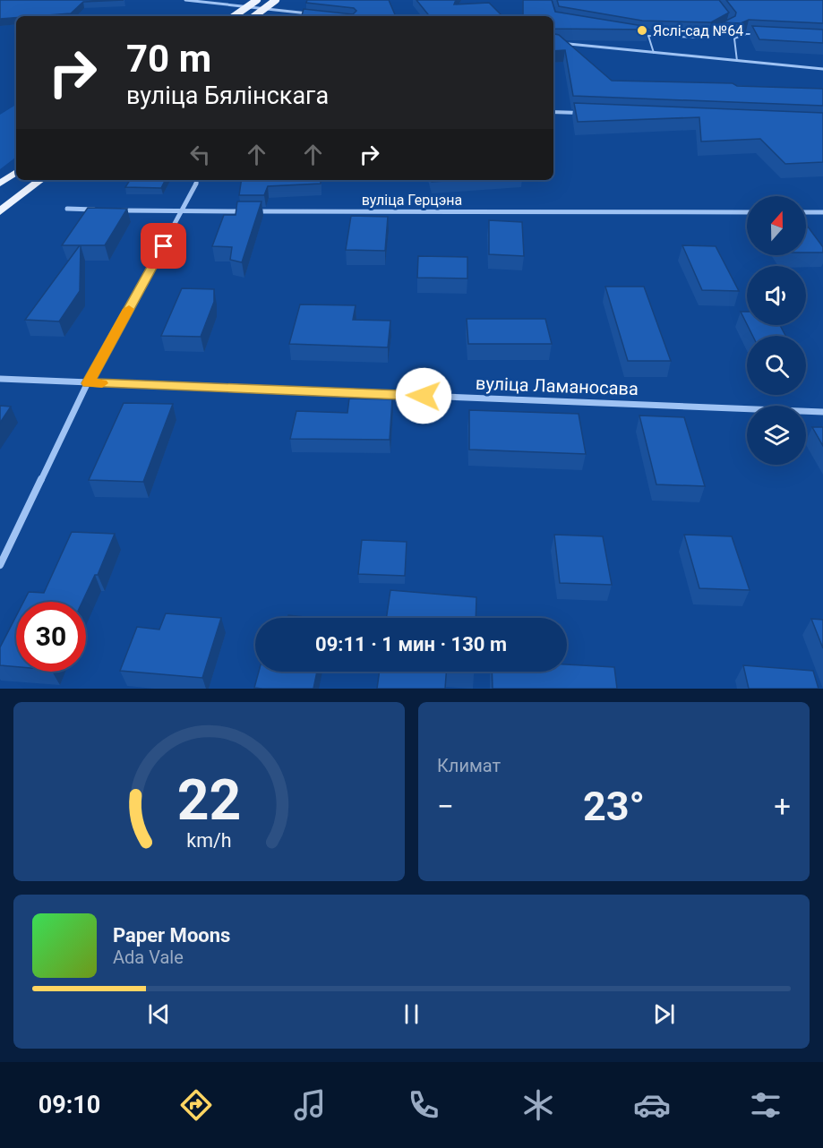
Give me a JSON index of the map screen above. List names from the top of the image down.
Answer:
{
  "streets": {
    "street": ["вуліца Герцэна", "вуліца Ламаносава"]
  },
  "places": ["Яслі-сад №64"],
  "north": "top",
  "page": {
    "turn": ["70 m", "вуліца Бялінскага"],
    "limit": "30",
    "trip": "09:11 · 1 мин · 130 m",
    "tile": "Климат",
    "heat": ["−", "23°", "+"],
    "song": ["Paper Moons", "Ada Vale"],
    "tabs": "09:10",
    "gauge": ["22", "km/h"]
  }
}
